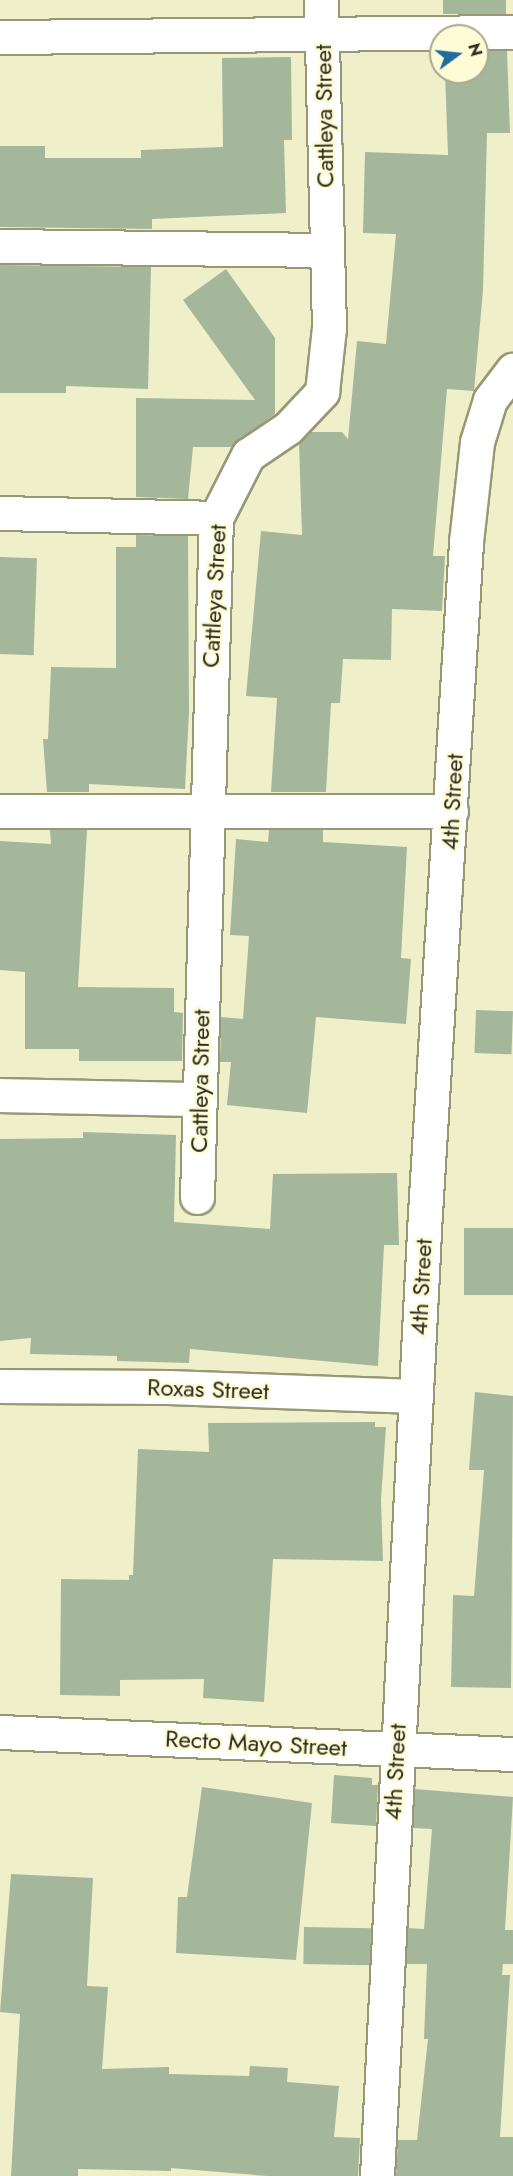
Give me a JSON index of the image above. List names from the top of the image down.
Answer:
{
  "streets": {
    "street": [
      "Cattleya Street",
      "4th Street",
      "Roxas Street",
      "Recto Mayo Street"
    ]
  },
  "crossings": [
    ["4th Street", "Roxas Street"],
    ["4th Street", "Recto Mayo Street"]
  ],
  "north": "right"
}
